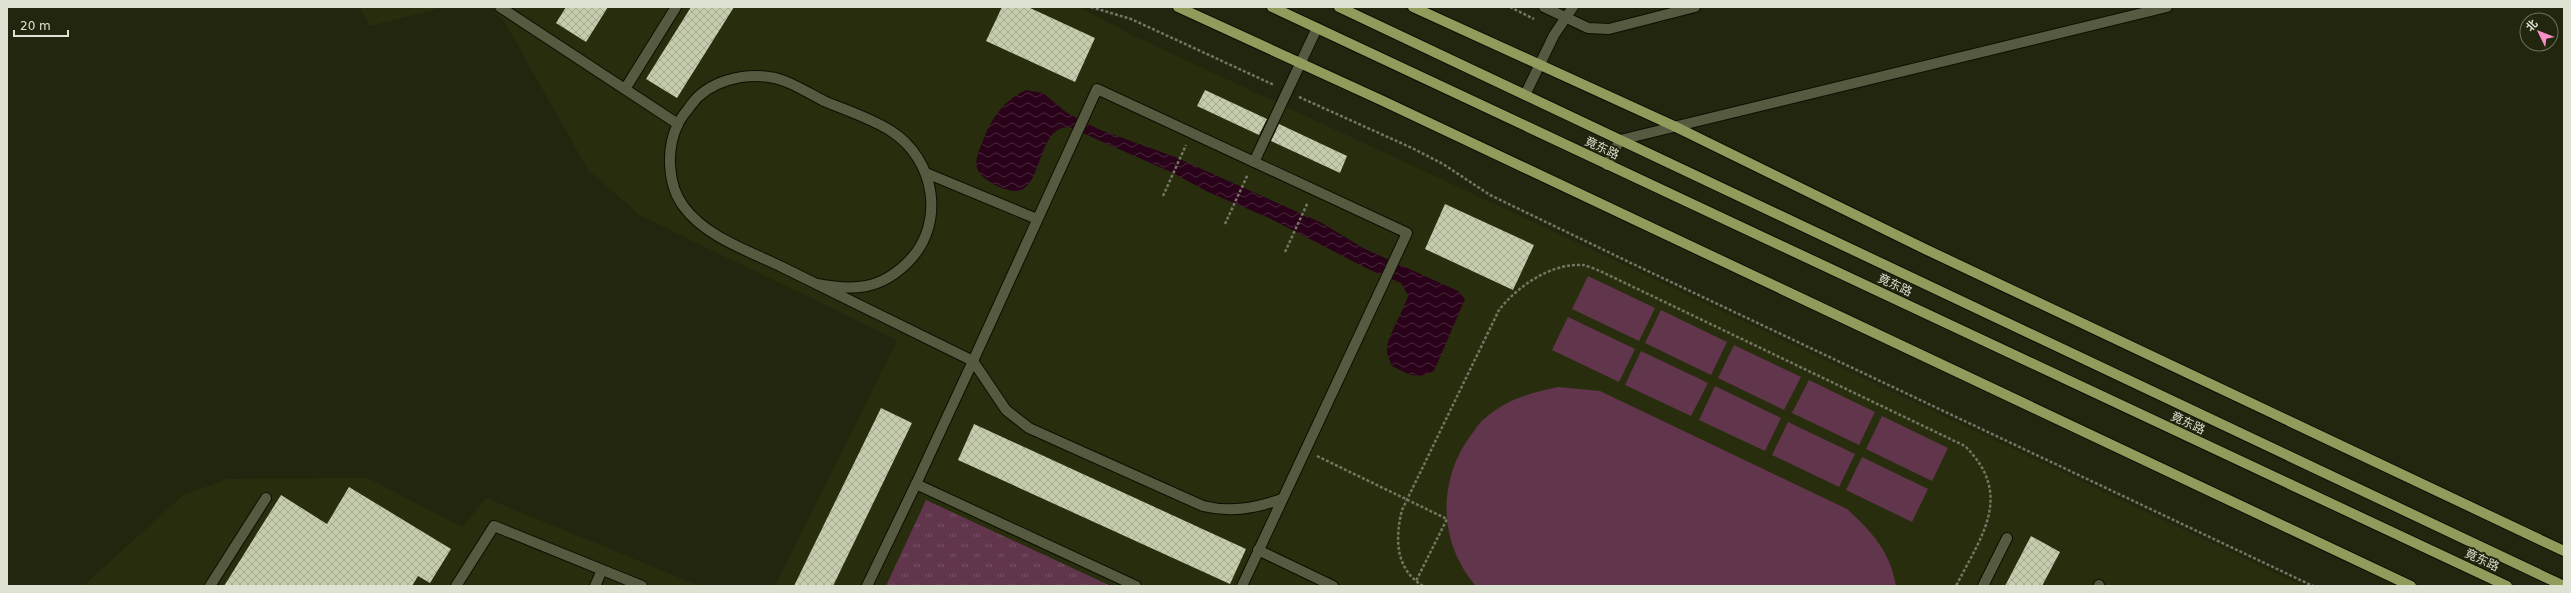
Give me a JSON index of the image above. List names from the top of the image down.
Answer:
{
  "streets": {
    "main road": ["竟东路"]
  },
  "scale_bar": "20 m",
  "north": "top left"
}
